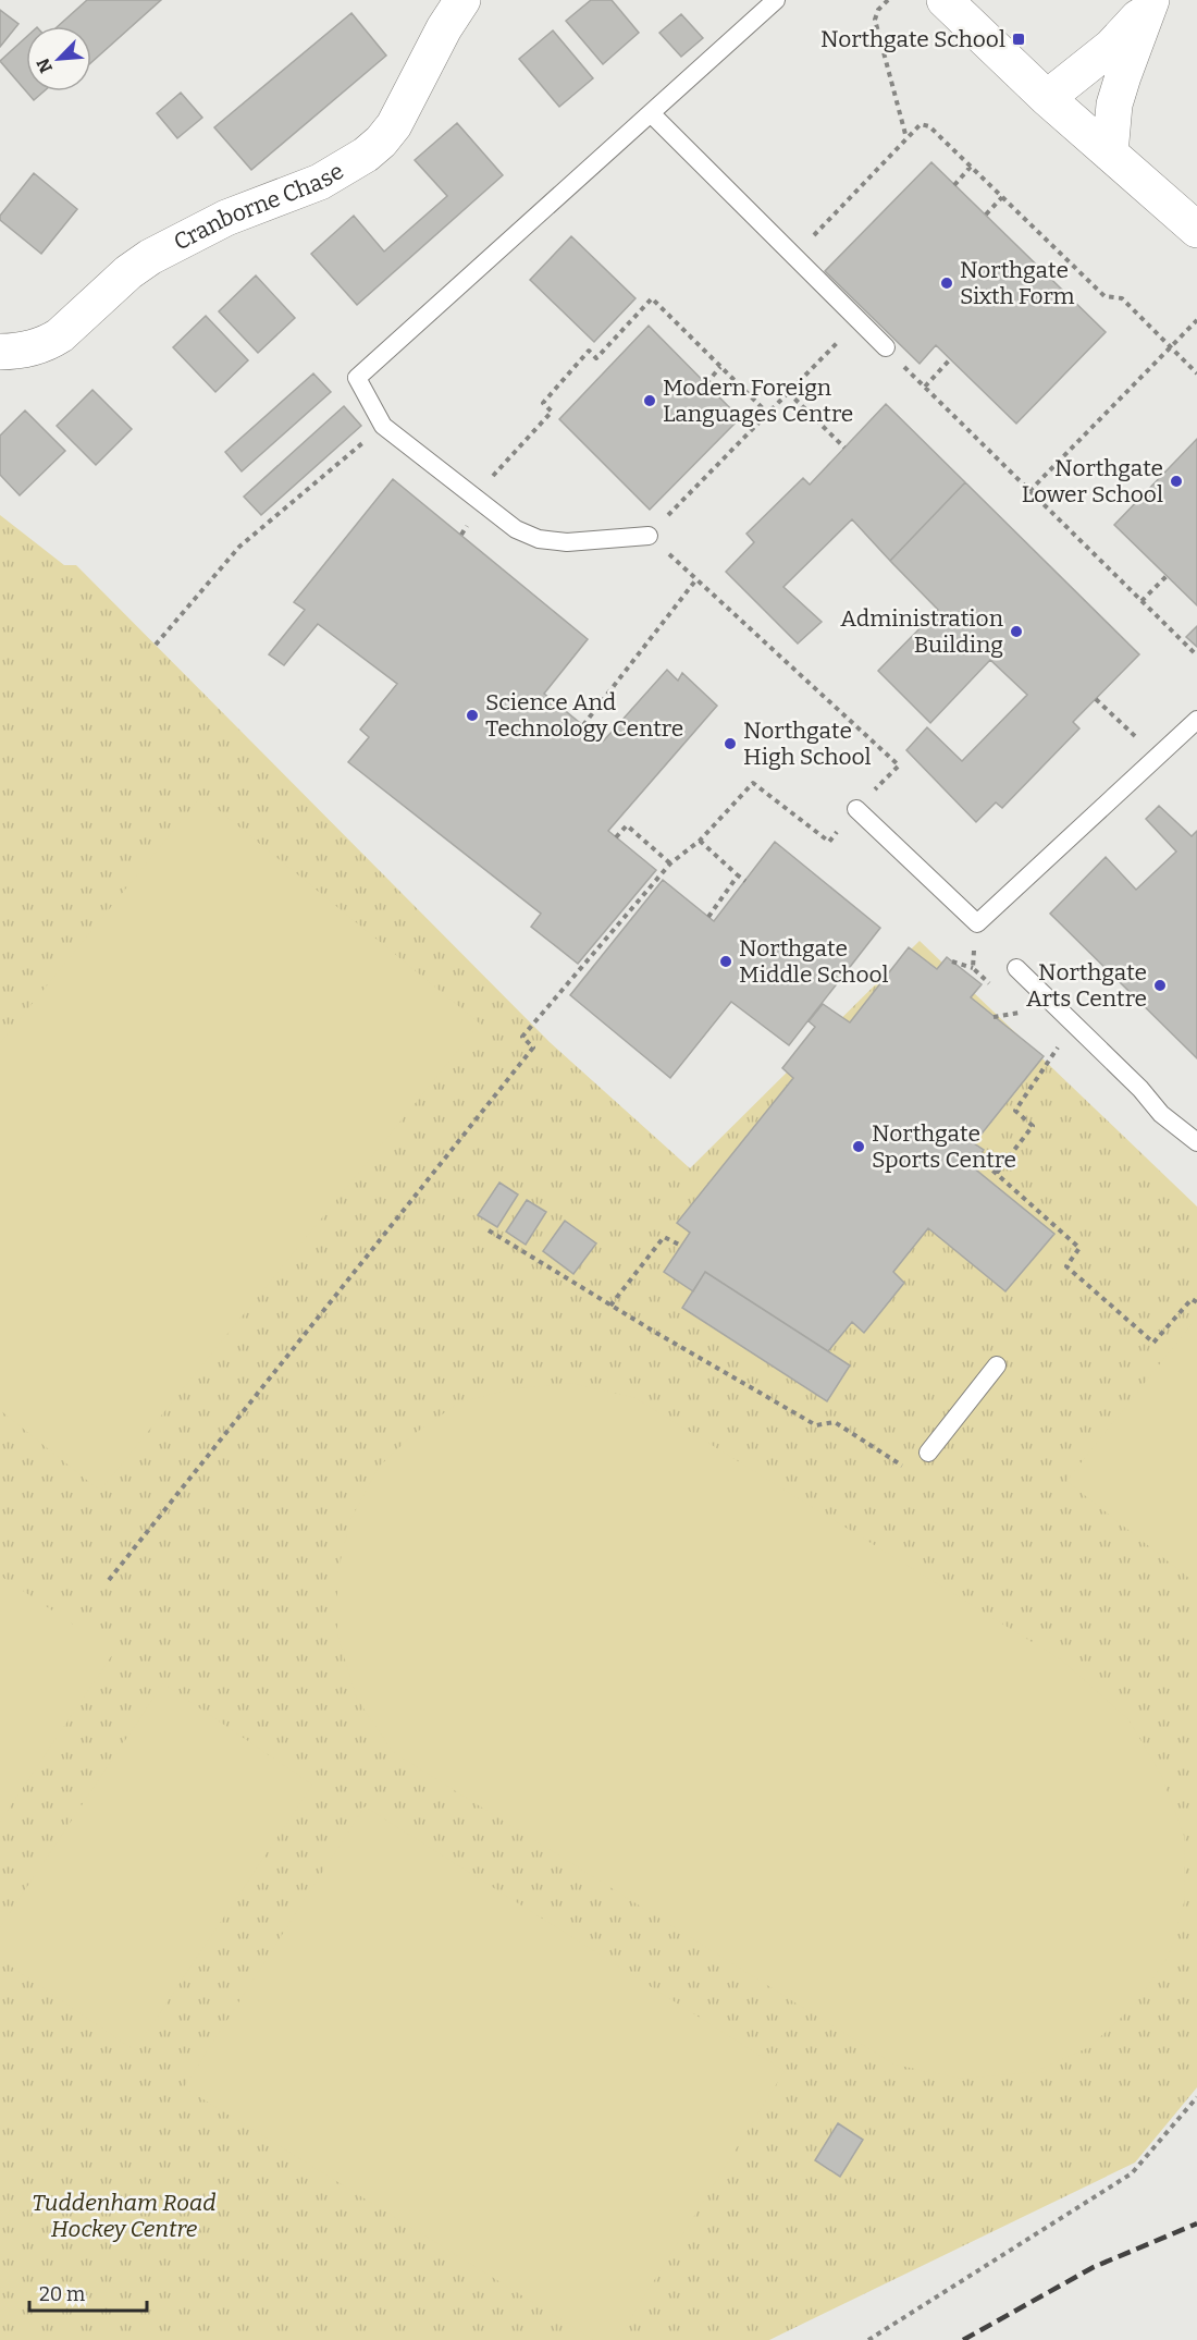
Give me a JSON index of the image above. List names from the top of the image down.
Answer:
{
  "streets": {
    "street": ["Cranborne Chase"]
  },
  "parks": ["Tuddenham Road Hockey Centre"],
  "places": {
    "transit": ["Northgate School"],
    "other": [
      "Northgate Sixth Form",
      "Modern Foreign Languages Centre",
      "Northgate Lower School",
      "Administration Building",
      "Science And Technology Centre",
      "Northgate High School",
      "Northgate Middle School",
      "Northgate Arts Centre",
      "Northgate Sports Centre"
    ]
  },
  "scale_bar": "20 m",
  "north": "bottom left"
}
